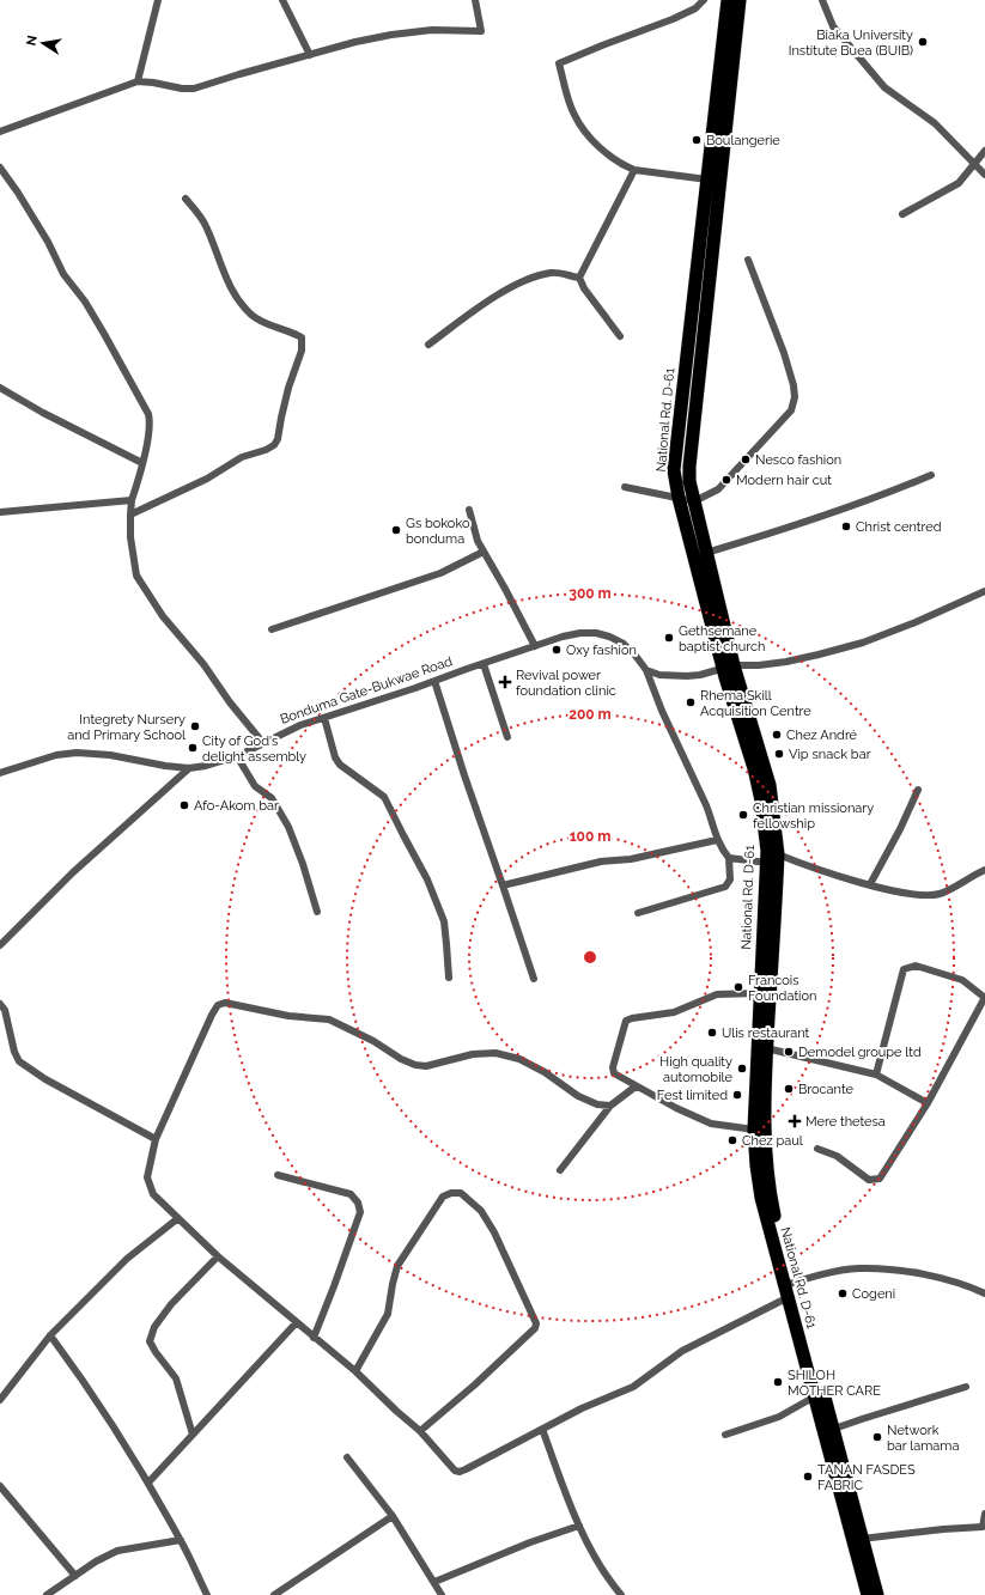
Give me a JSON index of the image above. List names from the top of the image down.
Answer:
{
  "streets": {
    "highway": ["National Rd. D-61"],
    "street": ["Bonduma Gate-Bukwae Road"]
  },
  "places": {
    "other": [
      "Biaka University Institute Buea (BUIB)",
      "Boulangerie",
      "Nesco fashion",
      "Modern hair cut",
      "Christ centred",
      "Gs bokoko bonduma",
      "Gethsemane baptist church",
      "Oxy fashion",
      "Rhema Skill Acquisition Centre",
      "Integrety Nursery and Primary School",
      "Chez André",
      "City of God's delight assembly",
      "Vip snack bar",
      "Afo-Akom bar",
      "Christian missionary fellowship",
      "Francois Foundation",
      "Ulis restaurant",
      "Demodel groupe ltd",
      "High quality automobile",
      "Brocante",
      "Fest limited",
      "Chez paul",
      "Cogeni",
      "SHILOH MOTHER CARE",
      "Network bar lamama",
      "TANAN FASDES FABRIC"
    ],
    "health": ["Revival power foundation clinic", "Mere thetesa"]
  },
  "north": "left",
  "rings": ["300 m", "200 m", "100 m"]
}
